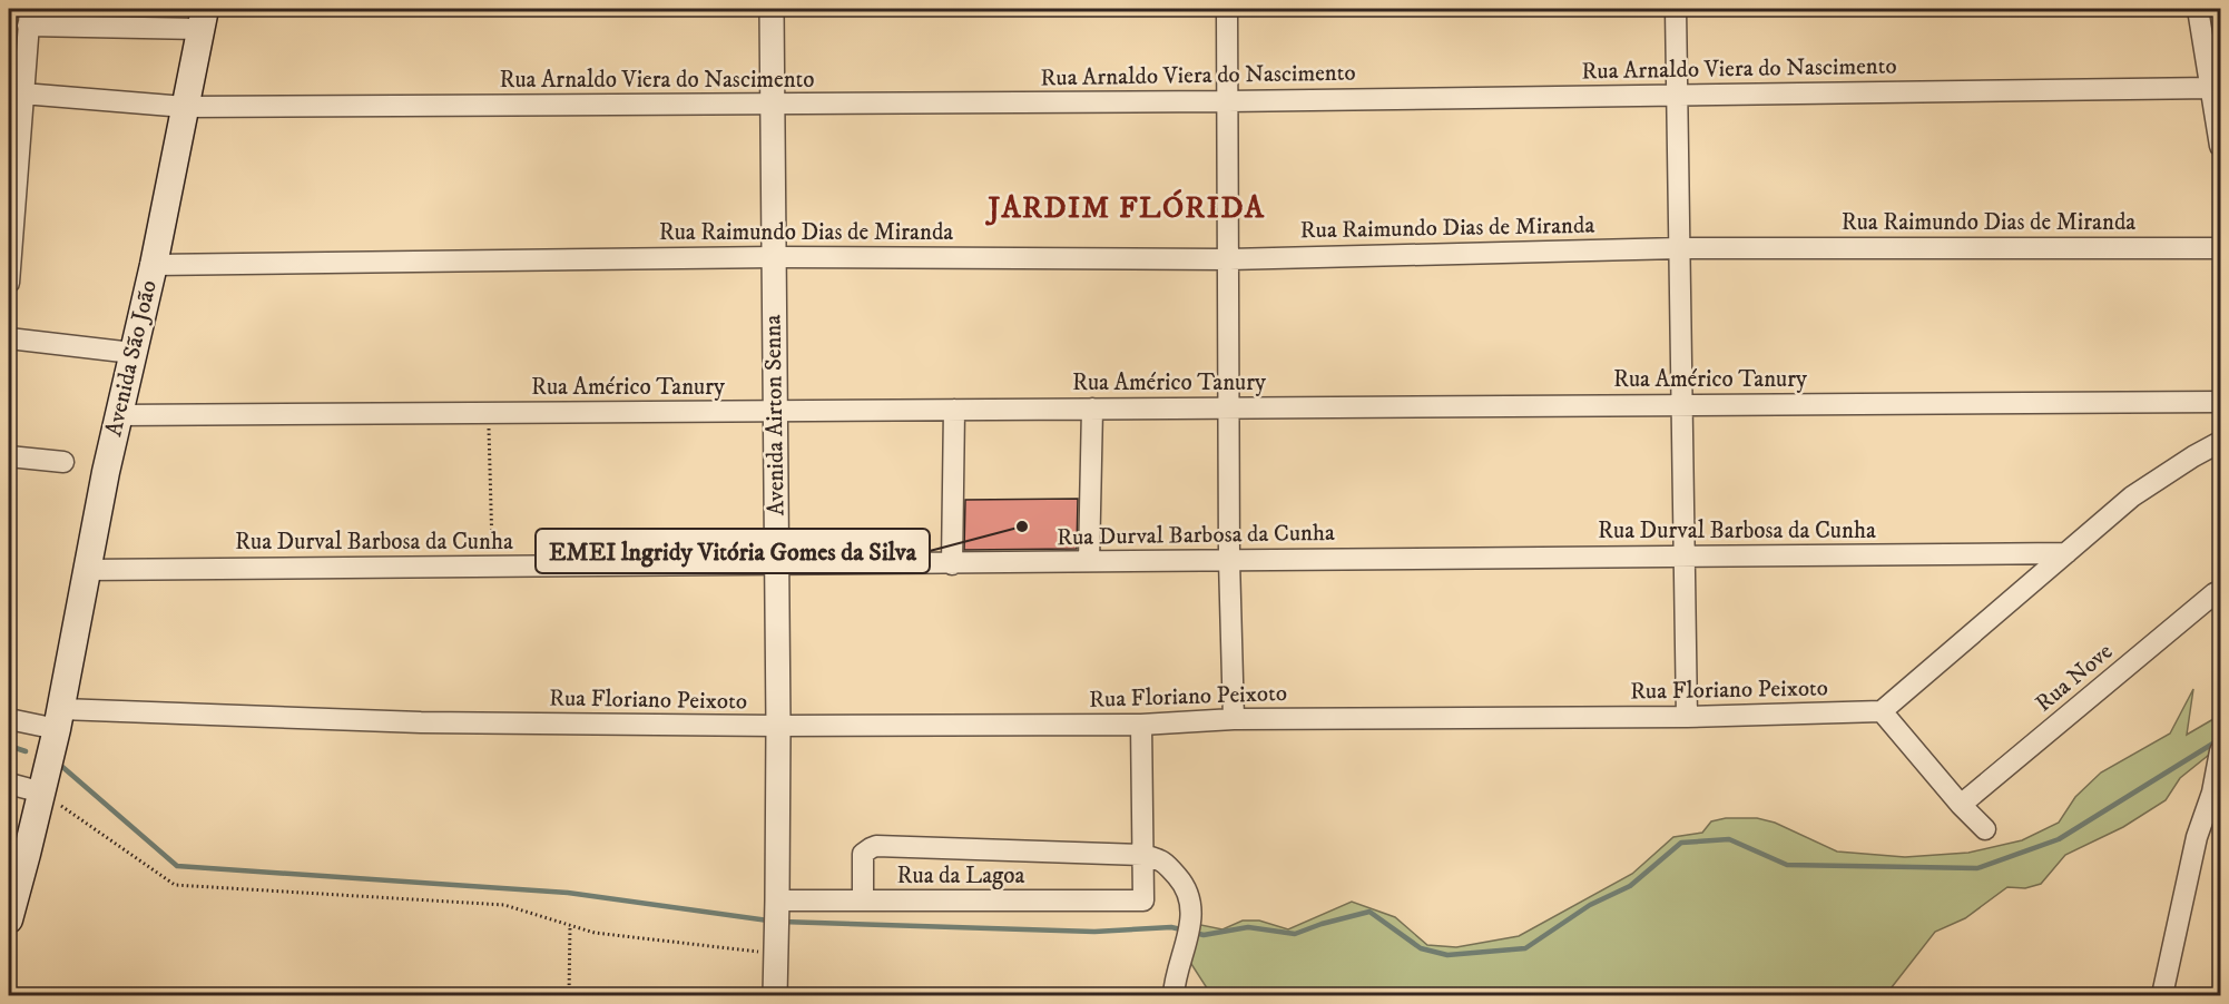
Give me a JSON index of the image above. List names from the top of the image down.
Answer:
{
  "streets": {
    "main road": ["Avenida São João"],
    "street": [
      "Rua Arnaldo Viera do Nascimento",
      "Rua Raimundo Dias de Miranda",
      "Rua Américo Tanury",
      "Avenida Airton Senna",
      "Rua Durval Barbosa da Cunha",
      "Rua Nove",
      "Rua Floriano Peixoto",
      "Rua da Lagoa"
    ]
  },
  "crossings": [
    ["Rua Arnaldo Viera do Nascimento", "Avenida São João"],
    ["Rua Arnaldo Viera do Nascimento", "Avenida Airton Senna"],
    ["Rua Raimundo Dias de Miranda", "Avenida São João"],
    ["Rua Raimundo Dias de Miranda", "Avenida Airton Senna"],
    ["Avenida São João", "Rua Américo Tanury"],
    ["Avenida São João", "Rua Durval Barbosa da Cunha"],
    ["Avenida São João", "Rua Floriano Peixoto"],
    ["Rua Américo Tanury", "Avenida Airton Senna"],
    ["Avenida Airton Senna", "Rua Durval Barbosa da Cunha"],
    ["Avenida Airton Senna", "Rua Floriano Peixoto"],
    ["Avenida Airton Senna", "Rua da Lagoa"]
  ],
  "districts": ["JARDIM FLÓRIDA"],
  "places": ["EMEI lngridy Vitória Gomes da Silva"]
}
